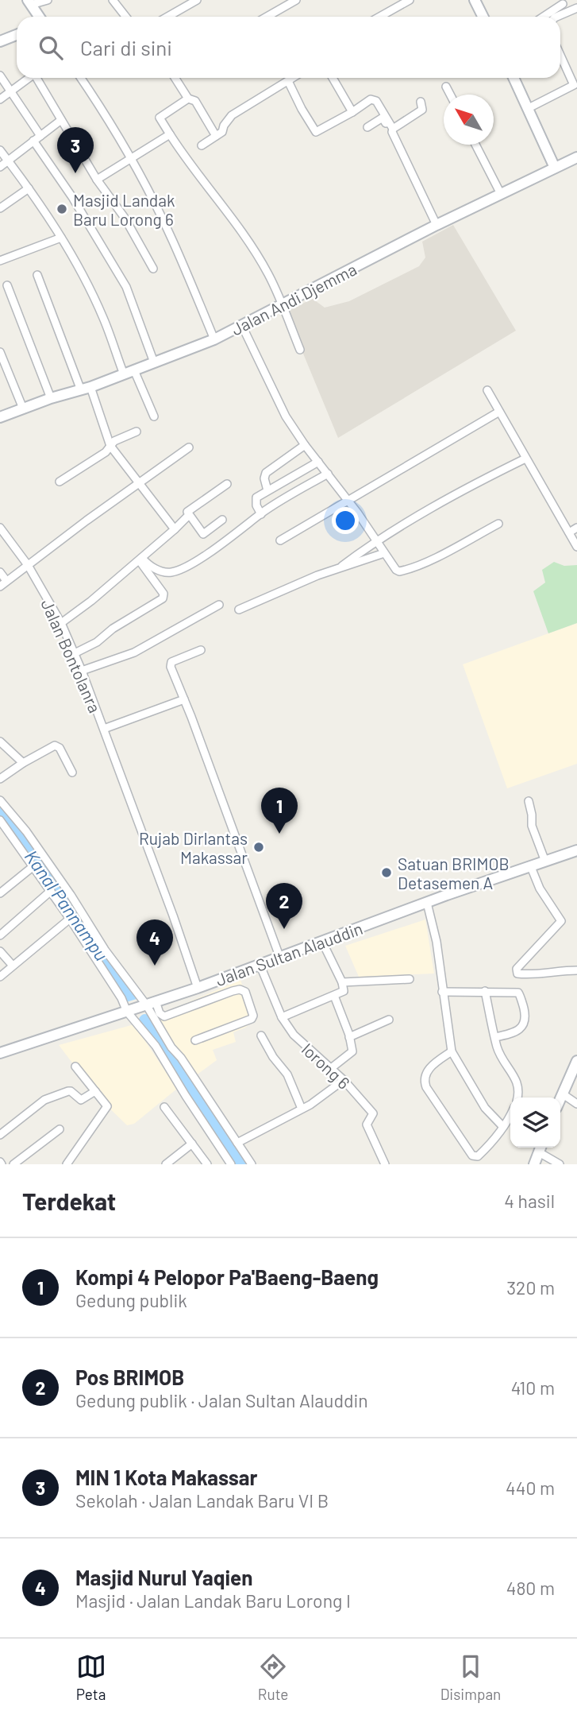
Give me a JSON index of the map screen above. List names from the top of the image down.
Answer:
{
  "streets": {
    "main road": ["Jalan Andi Djemma", "Jalan Sultan Alauddin"],
    "street": ["Jalan Bontolanra", "lorong 6"]
  },
  "crossings": [
    ["Jalan Bontolanra", "Jalan Sultan Alauddin"],
    ["Jalan Sultan Alauddin", "lorong 6"]
  ],
  "water": ["Kanal Pannampu"],
  "places": ["Masjid Landak Baru Lorong 6", "Rujab Dirlantas Makassar", "Satuan BRIMOB Detasemen A"],
  "north": "top left",
  "page": {
    "search": "Cari di sini",
    "pins": [
      "3",
      "1",
      "2",
      "4"
    ],
    "heading": ["Terdekat", "4 hasil"],
    "list": [
      {
        "mark": "1",
        "name": "Kompi 4 Pelopor Pa'Baeng-Baeng",
        "note": "Gedung publik",
        "value": "320 m"
      },
      {
        "mark": "2",
        "name": "Pos BRIMOB",
        "note": "Gedung publik · Jalan Sultan Alauddin",
        "value": "410 m"
      },
      {
        "mark": "3",
        "name": "MIN 1 Kota Makassar",
        "note": "Sekolah · Jalan Landak Baru VI B",
        "value": "440 m"
      },
      {
        "mark": "4",
        "name": "Masjid Nurul Yaqien",
        "note": "Masjid · Jalan Landak Baru Lorong I",
        "value": "480 m"
      }
    ],
    "nav": ["Peta", "Rute", "Disimpan"]
  }
}
